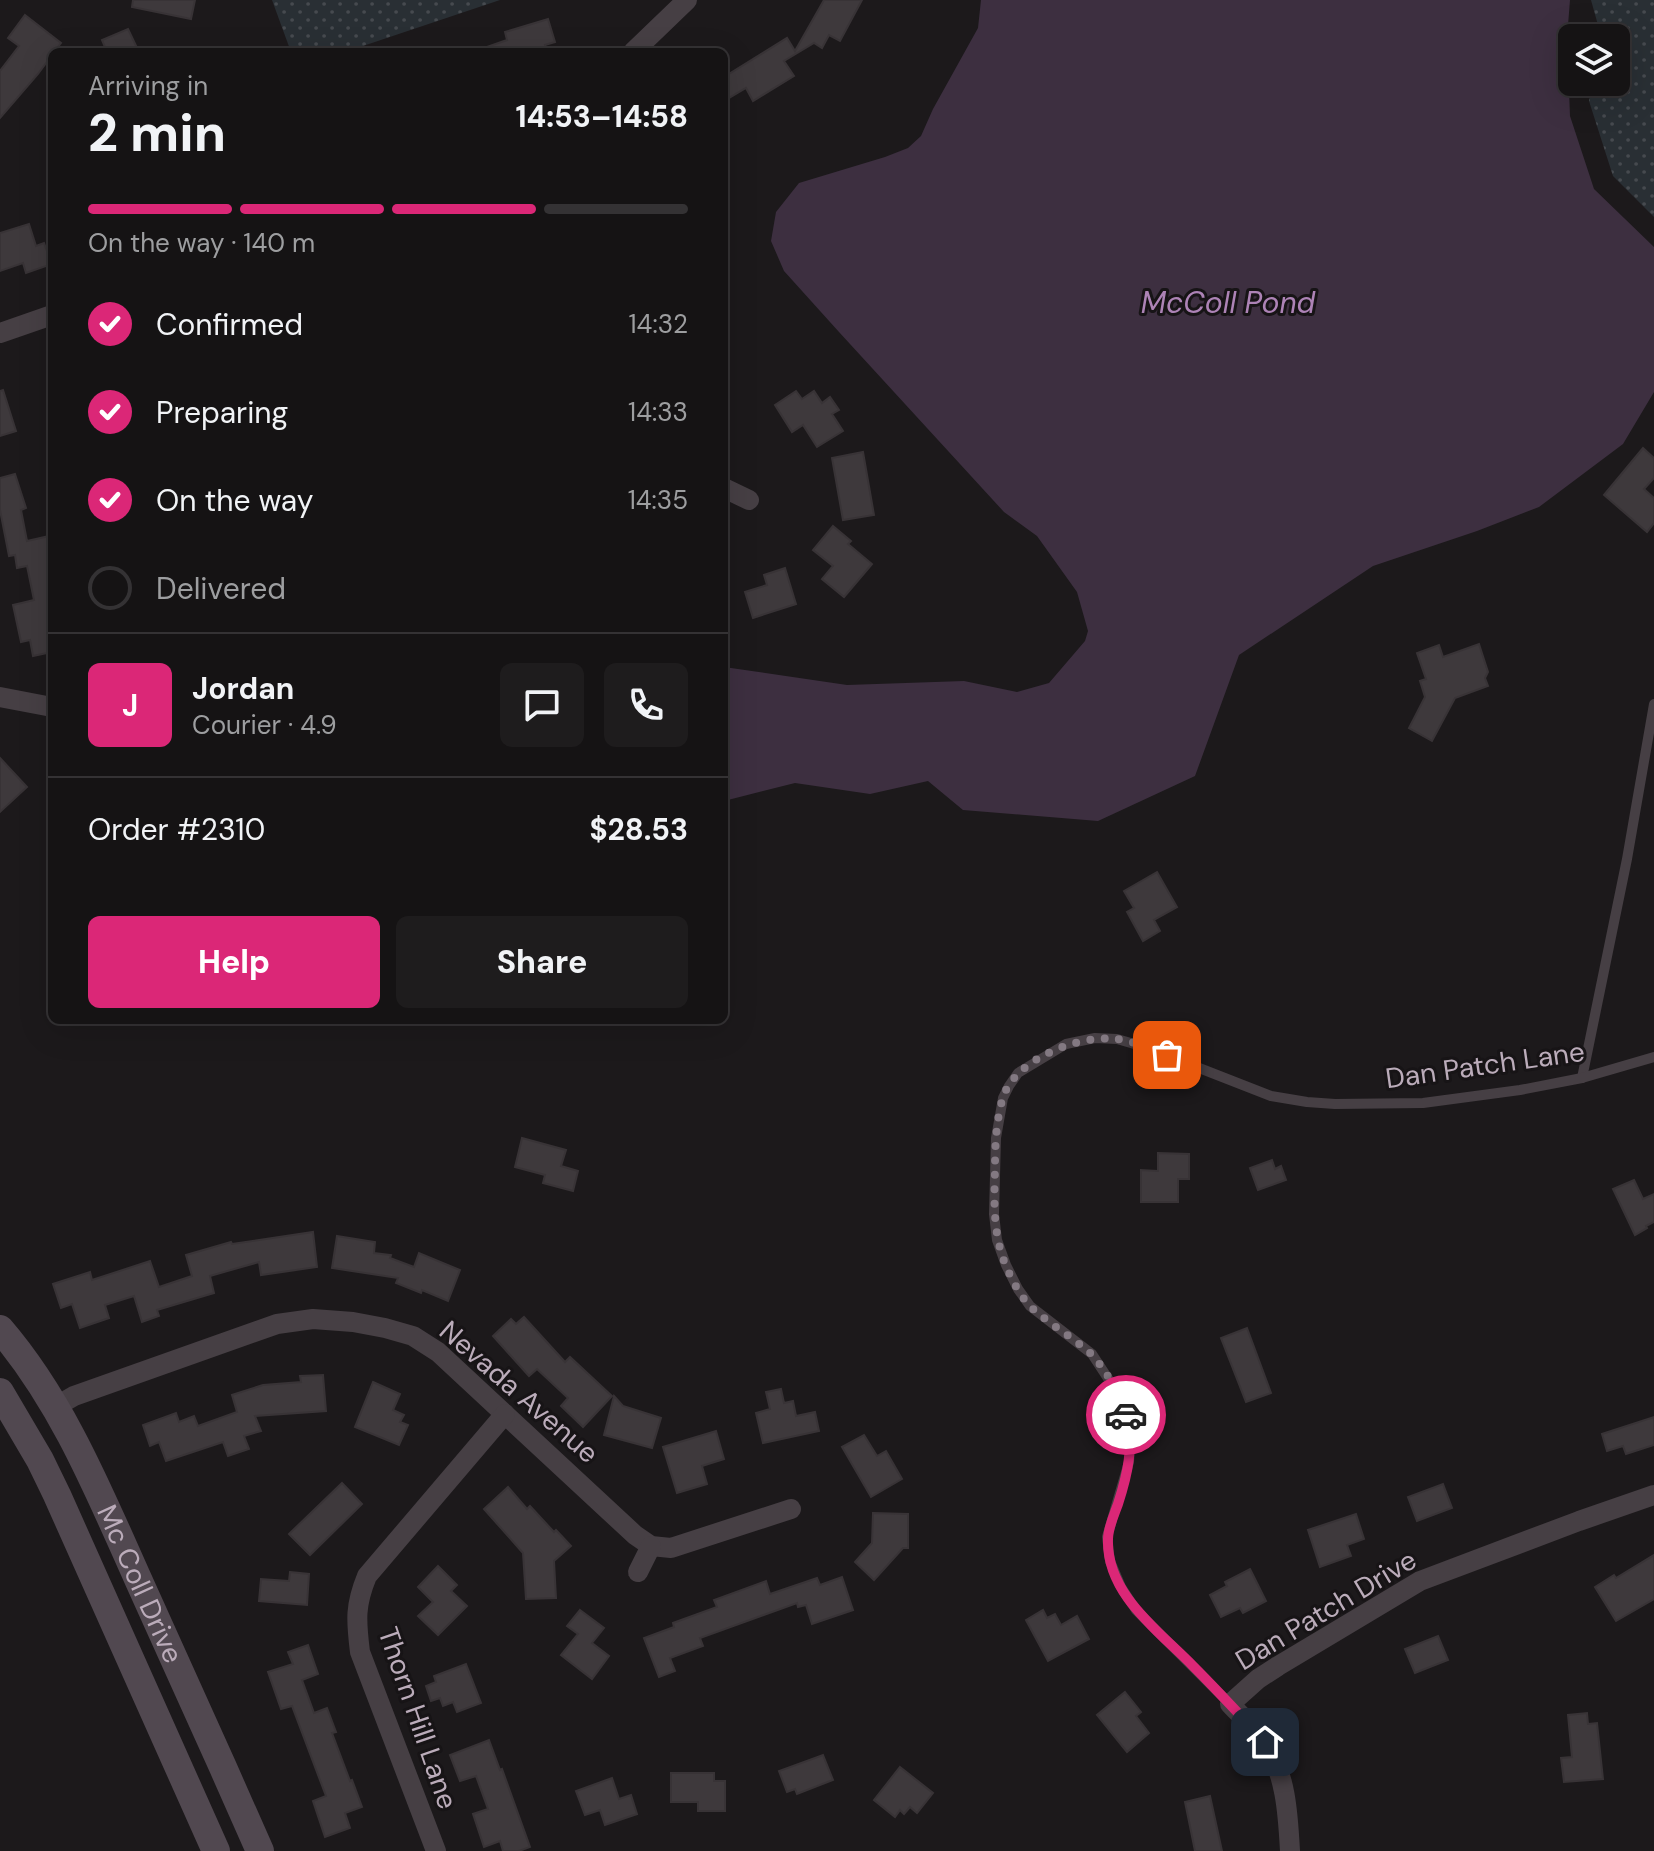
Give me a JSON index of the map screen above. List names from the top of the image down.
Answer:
{
  "streets": {
    "main road": ["Mc Coll Drive"],
    "street": ["Nevada Avenue", "Dan Patch Drive", "Thorn Hill Lane"],
    "lane": ["Dan Patch Lane"]
  },
  "crossings": [
    ["Dan Patch Lane", "Dan Patch Drive"],
    ["Nevada Avenue", "Mc Coll Drive"],
    ["Nevada Avenue", "Thorn Hill Lane"]
  ],
  "water": ["McColl Pond"],
  "page": {
    "heading": ["2 min", "Arriving in", "14:53–14:58"],
    "panel": [
      "Jordan",
      "Courier · 4.9",
      "Order #2310",
      "$28.53"
    ],
    "bar": "On the way · 140 m",
    "list": [
      ["Confirmed", "14:32"],
      ["Preparing", "14:33"],
      ["On the way", "14:35"],
      "Delivered"
    ],
    "round": "J",
    "buttons": ["Help", "Share"]
  }
}
